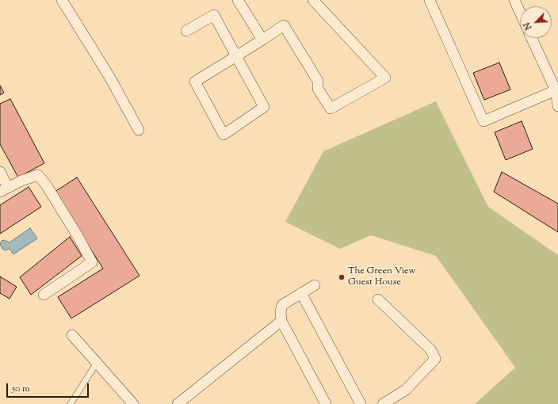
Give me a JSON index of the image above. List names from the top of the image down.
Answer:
{
  "places": ["The Green View Guest House"],
  "scale_bar": "50 m",
  "north": "bottom left"
}
